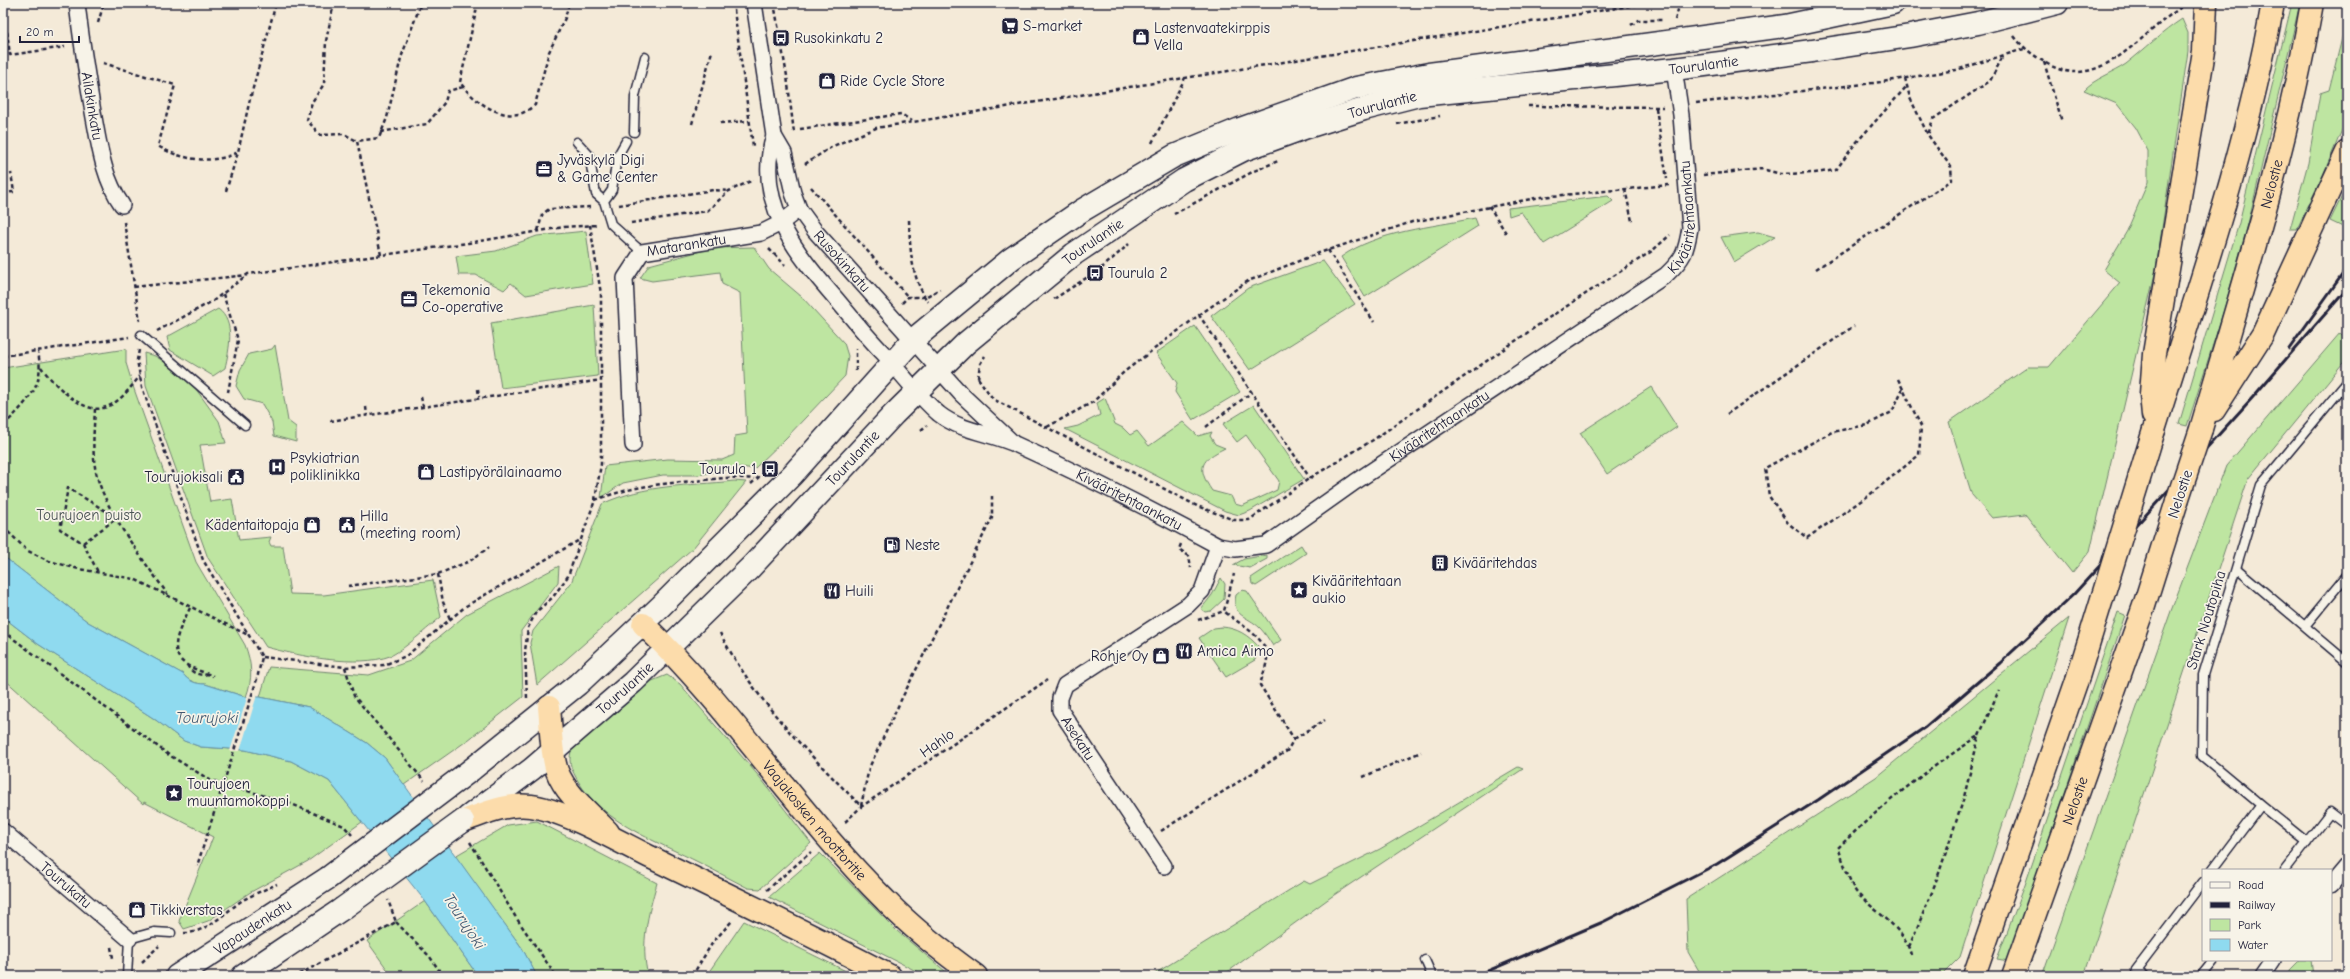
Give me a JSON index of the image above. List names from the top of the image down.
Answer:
{
  "streets": {
    "highway": ["Nelostie", "Vaajakosken moottoritie"],
    "main road": ["Tourulantie", "Vapaudenkatu"],
    "street": [
      "Ailakinkatu",
      "Kivääritehtaankatu",
      "Matarankatu",
      "Rusokinkatu",
      "Asekatu",
      "Tourukatu"
    ],
    "lane": ["Stark Noutopiha"],
    "path": ["Hahlo"]
  },
  "crossings": [
    ["Tourulantie", "Kivääritehtaankatu"],
    ["Tourulantie", "Rusokinkatu"],
    ["Tourulantie", "Vaajakosken moottoritie"],
    ["Tourulantie", "Vapaudenkatu"],
    ["Kivääritehtaankatu", "Rusokinkatu"],
    ["Kivääritehtaankatu", "Asekatu"],
    ["Matarankatu", "Rusokinkatu"]
  ],
  "water": ["Tourujoki"],
  "parks": ["Tourujoen puisto"],
  "places": {
    "supermarket": ["S-market"],
    "shop": [
      "Lastenvaatekirppis Vella",
      "Ride Cycle Store",
      "Lastipyörälainaamo",
      "Kädentaitopaja",
      "Rohje Oy",
      "Tikkiverstas"
    ],
    "bus stop": ["Rusokinkatu 2", "Tourula 2", "Tourula 1"],
    "office": ["Jyväskylä Digi & Game Center", "Tekemonia Co-operative"],
    "hospital": ["Psykiatrian poliklinikka"],
    "public building": ["Tourujokisali", "Hilla (meeting room)"],
    "fuel station": ["Neste"],
    "building": ["Kivääritehdas"],
    "place": ["Kivääritehtaan aukio", "Tourujoen muuntamokoppi"],
    "restaurant": ["Huili", "Amica Aimo"]
  },
  "legend": [
    "Road",
    "Railway",
    "Park",
    "Water"
  ],
  "scale_bar": "20 m"
}
